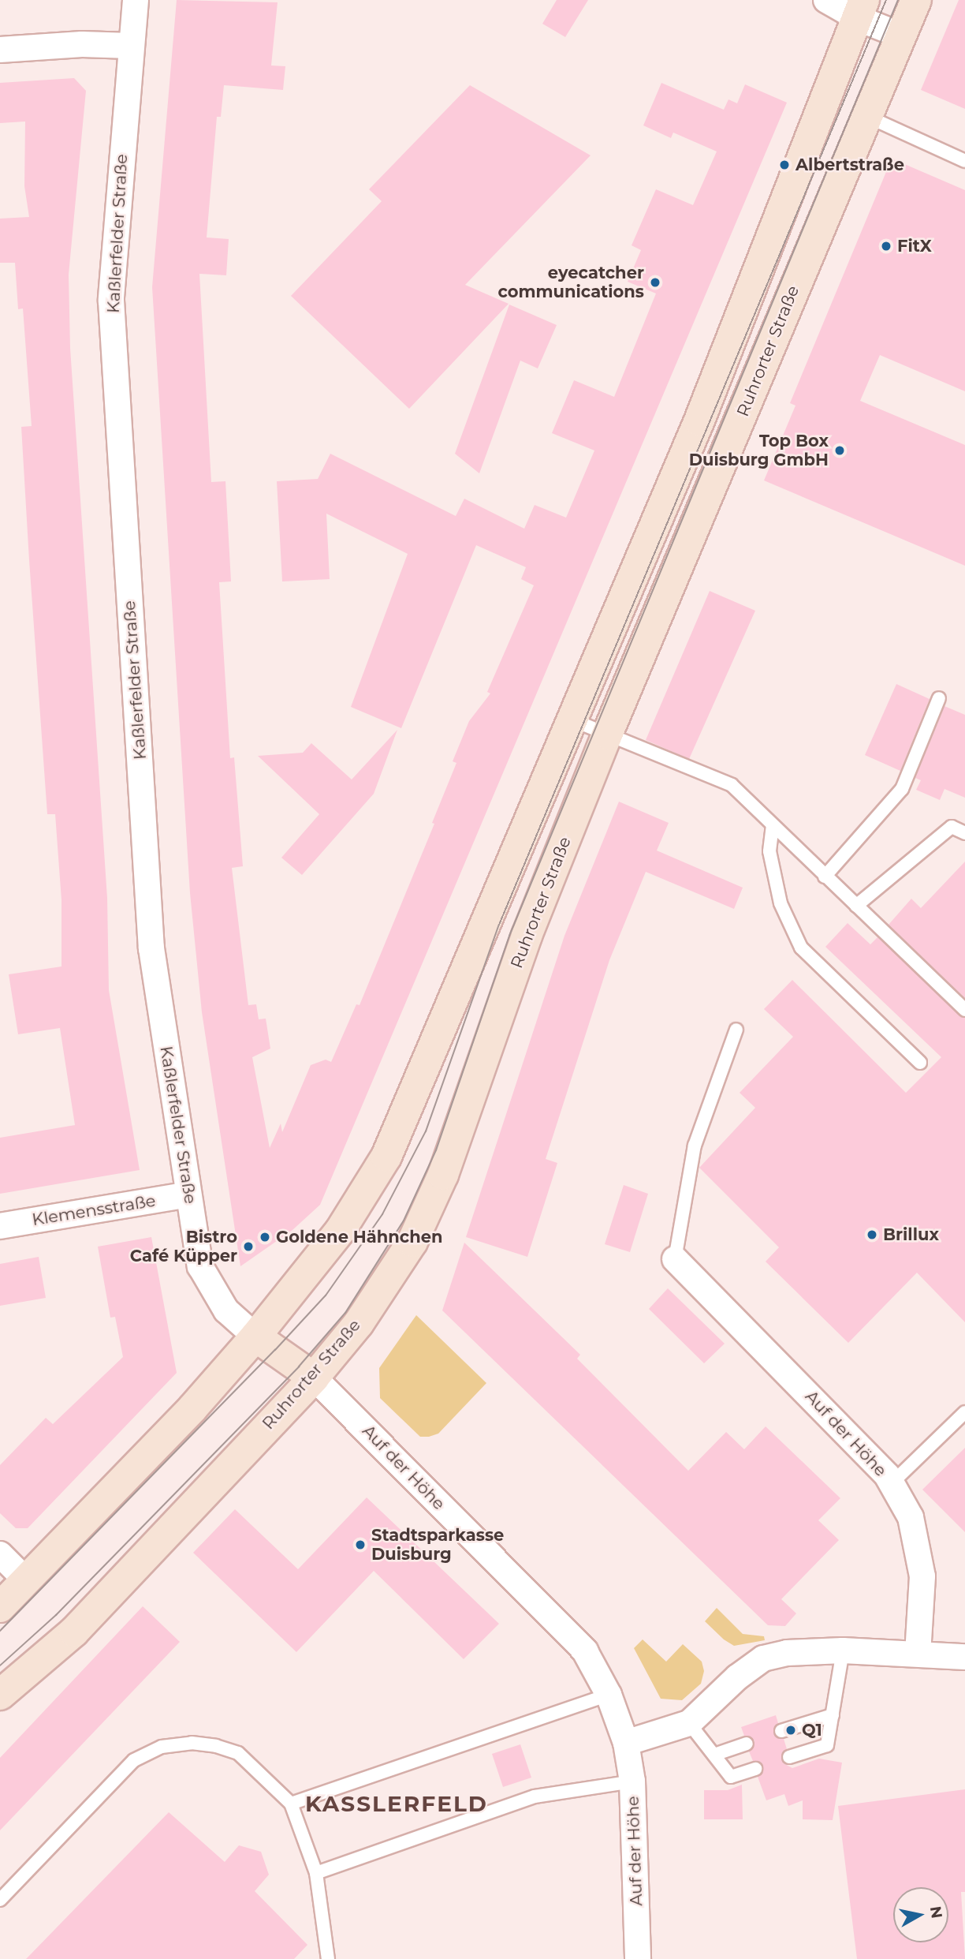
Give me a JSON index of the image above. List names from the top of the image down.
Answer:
{
  "streets": {
    "main road": ["Ruhrorter Straße"],
    "street": ["Kaßlerfelder Straße", "Klemensstraße", "Auf der Höhe"]
  },
  "crossings": [
    ["Kaßlerfelder Straße", "Klemensstraße"],
    ["Ruhrorter Straße", "Auf der Höhe"]
  ],
  "districts": ["KASSLERFELD"],
  "places": [
    "Albertstraße",
    "FitX",
    "eyecatcher communications",
    "Top Box Duisburg GmbH",
    "Brillux",
    "Goldene Hähnchen",
    "Bistro Café Küpper",
    "Stadtsparkasse Duisburg",
    "Q1"
  ],
  "north": "right"
}
